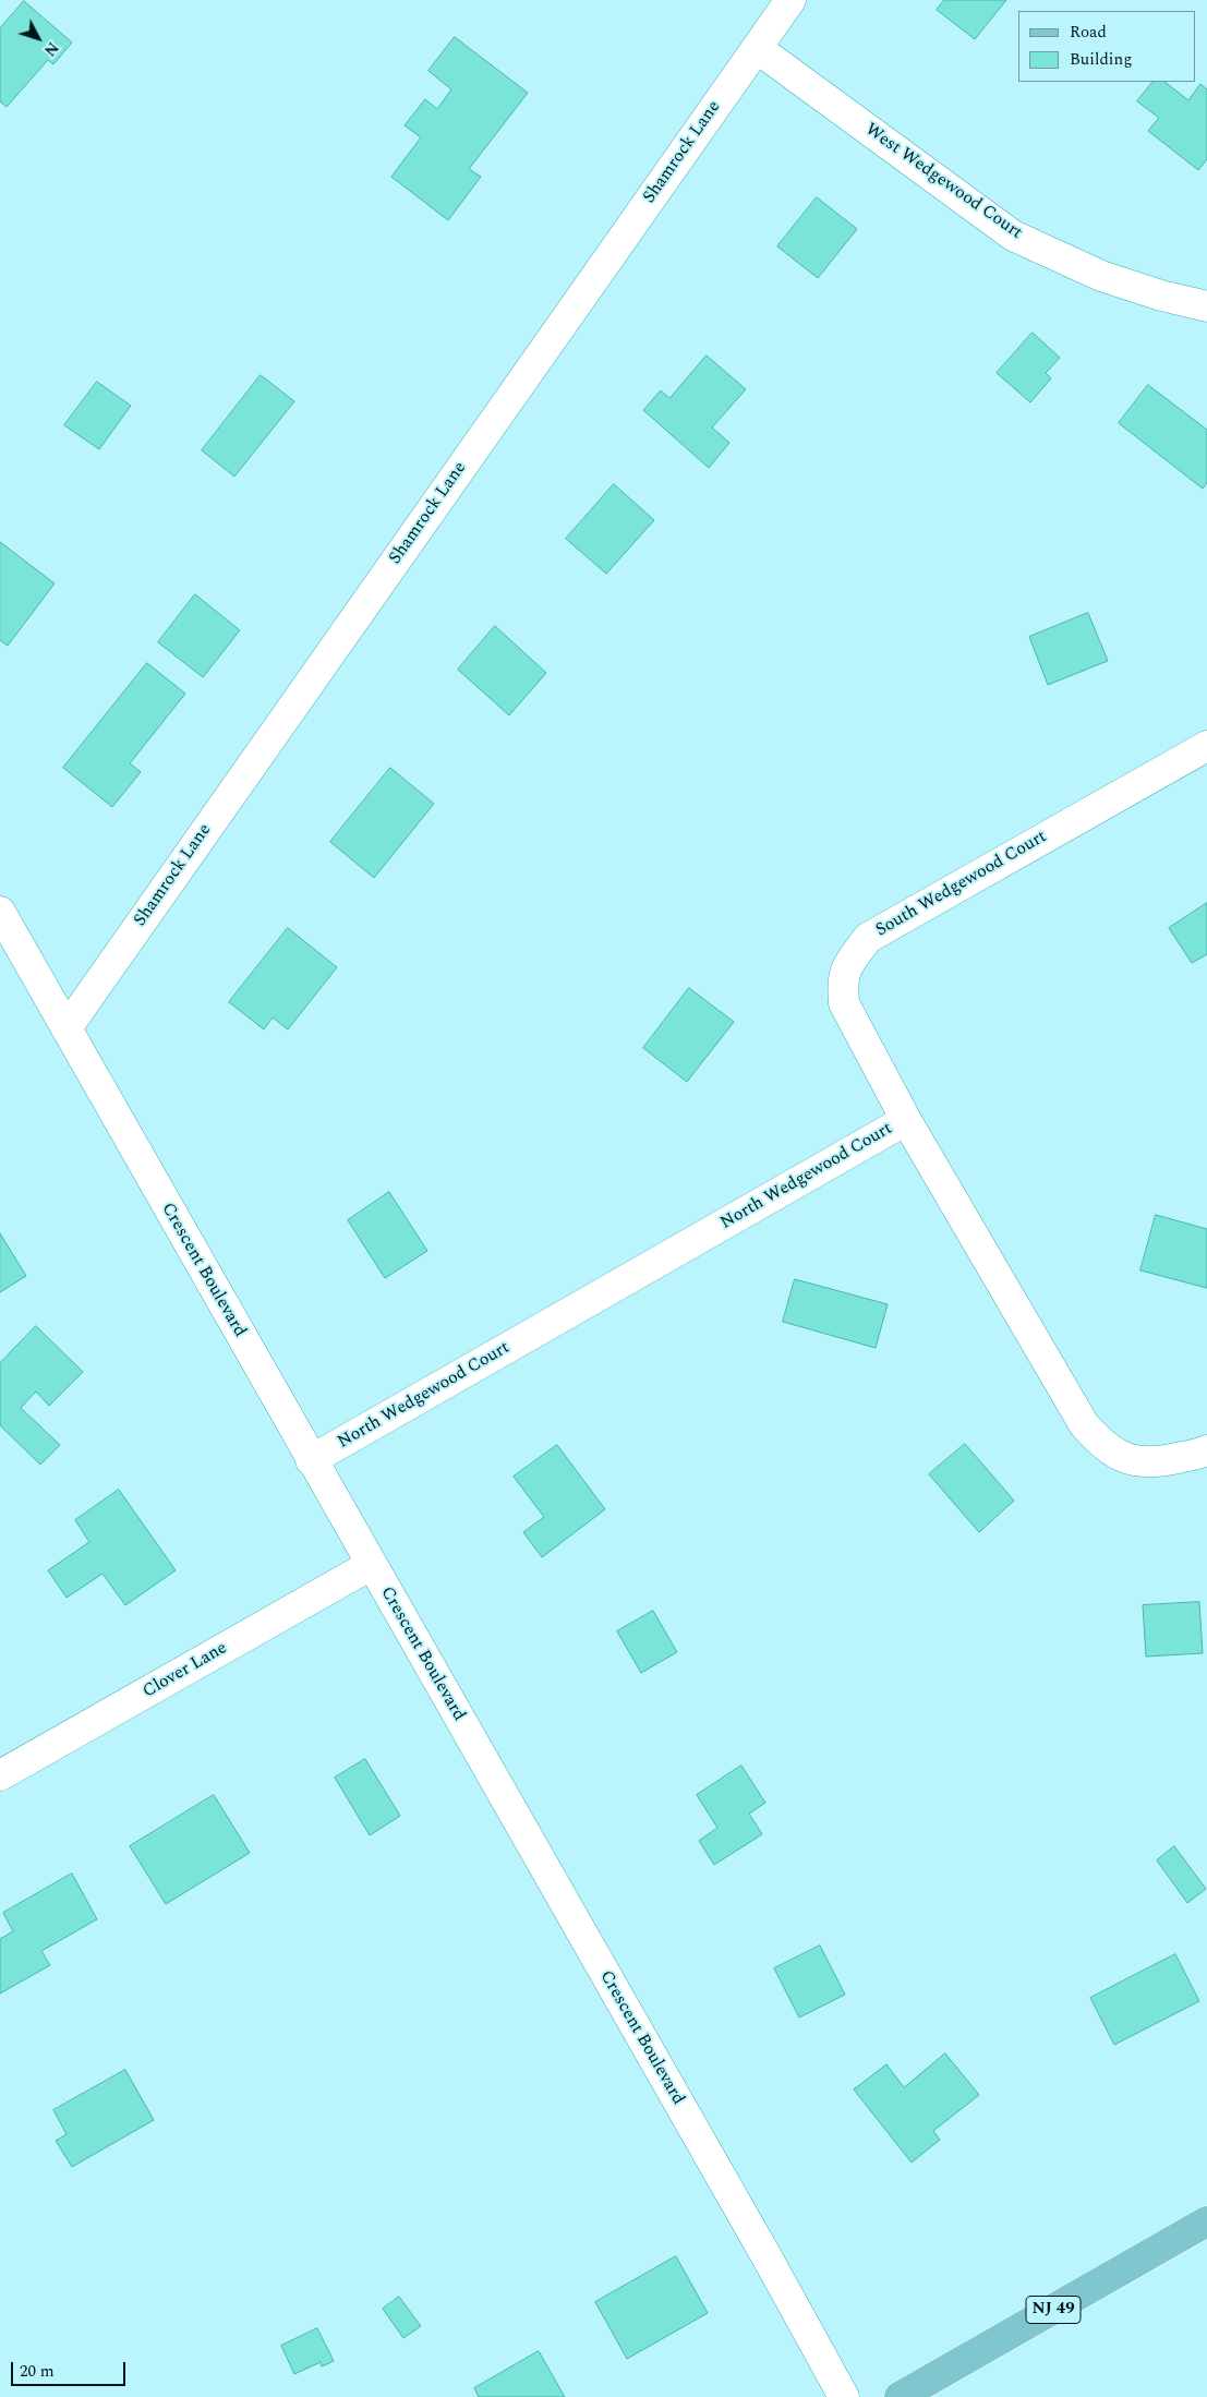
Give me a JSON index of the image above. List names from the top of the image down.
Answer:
{
  "streets": {
    "main road": ["NJ 49"],
    "street": [
      "Shamrock Lane",
      "West Wedgewood Court",
      "South Wedgewood Court",
      "North Wedgewood Court",
      "Crescent Boulevard",
      "Clover Lane"
    ]
  },
  "crossings": [
    ["Shamrock Lane", "West Wedgewood Court"],
    ["Shamrock Lane", "Crescent Boulevard"],
    ["South Wedgewood Court", "North Wedgewood Court"],
    ["North Wedgewood Court", "Crescent Boulevard"],
    ["Crescent Boulevard", "Clover Lane"]
  ],
  "legend": ["Road", "Building"],
  "scale_bar": "20 m",
  "north": "bottom right"
}
